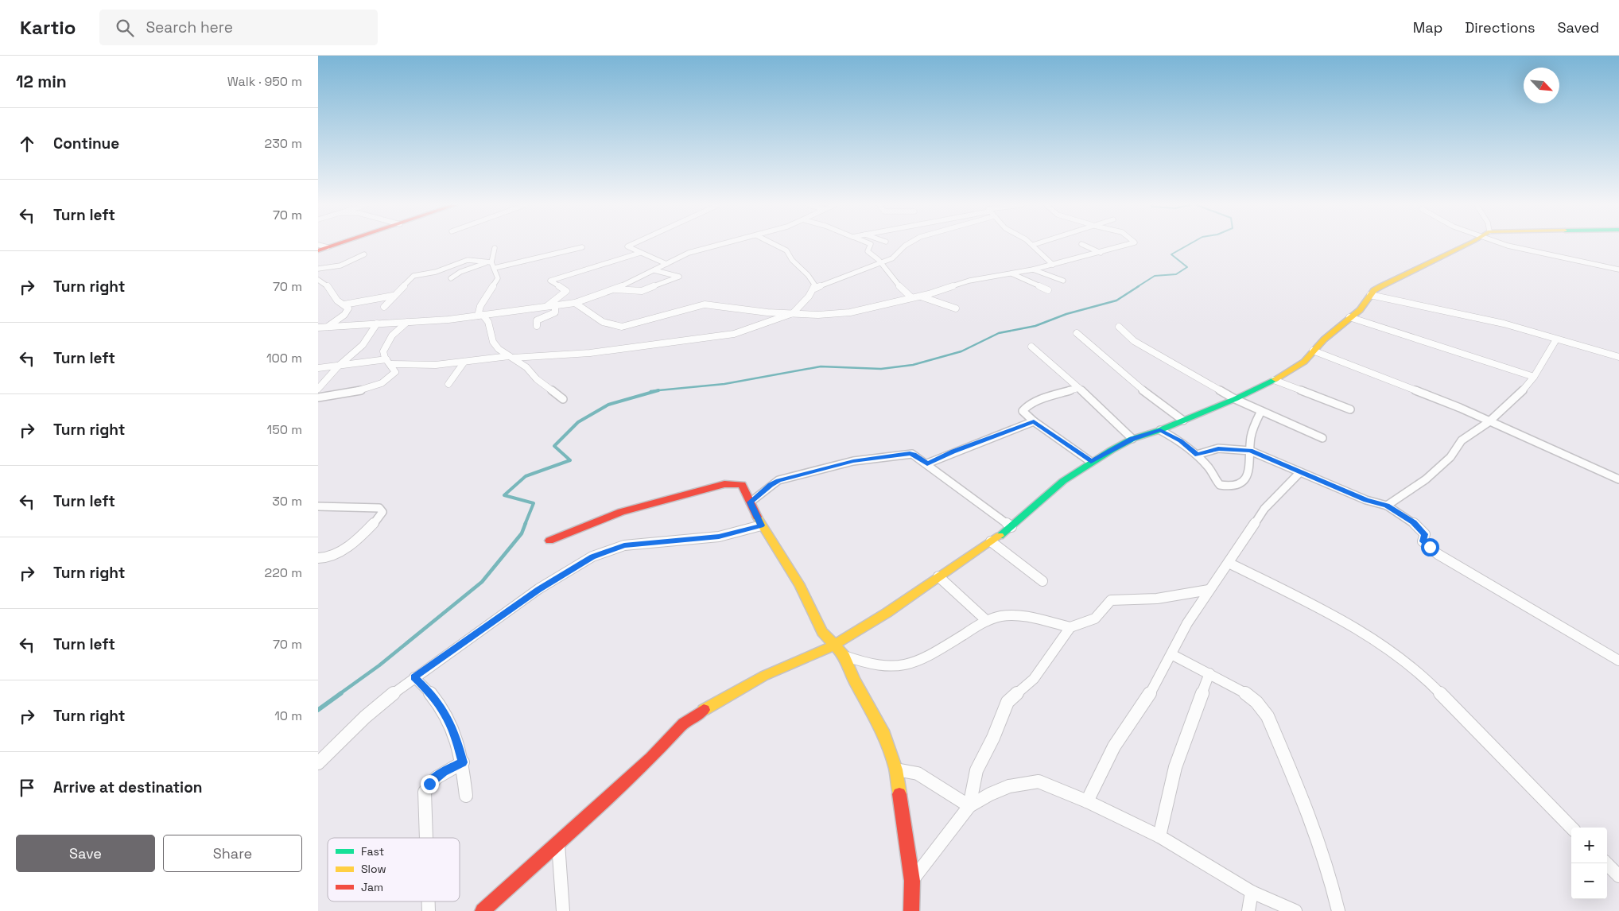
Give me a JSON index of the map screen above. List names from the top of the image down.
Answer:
{
  "legend": ["Fast", "Slow", "Jam"],
  "north": "bottom right",
  "page": {
    "header": "Kartio",
    "search": "Search here",
    "nav": ["Map", "Directions", "Saved"],
    "heading": ["12 min", "Walk · 950 m"],
    "list": [
      ["Continue", "230 m"],
      ["Turn left", "70 m"],
      ["Turn right", "70 m"],
      ["Turn left", "100 m"],
      ["Turn right", "150 m"],
      ["Turn left", "30 m"],
      ["Turn right", "220 m"],
      ["Turn left", "70 m"],
      ["Turn right", "10 m"],
      "Arrive at destination"
    ],
    "buttons": ["Save", "Share"],
    "map_buttons": ["+", "−"]
  }
}
